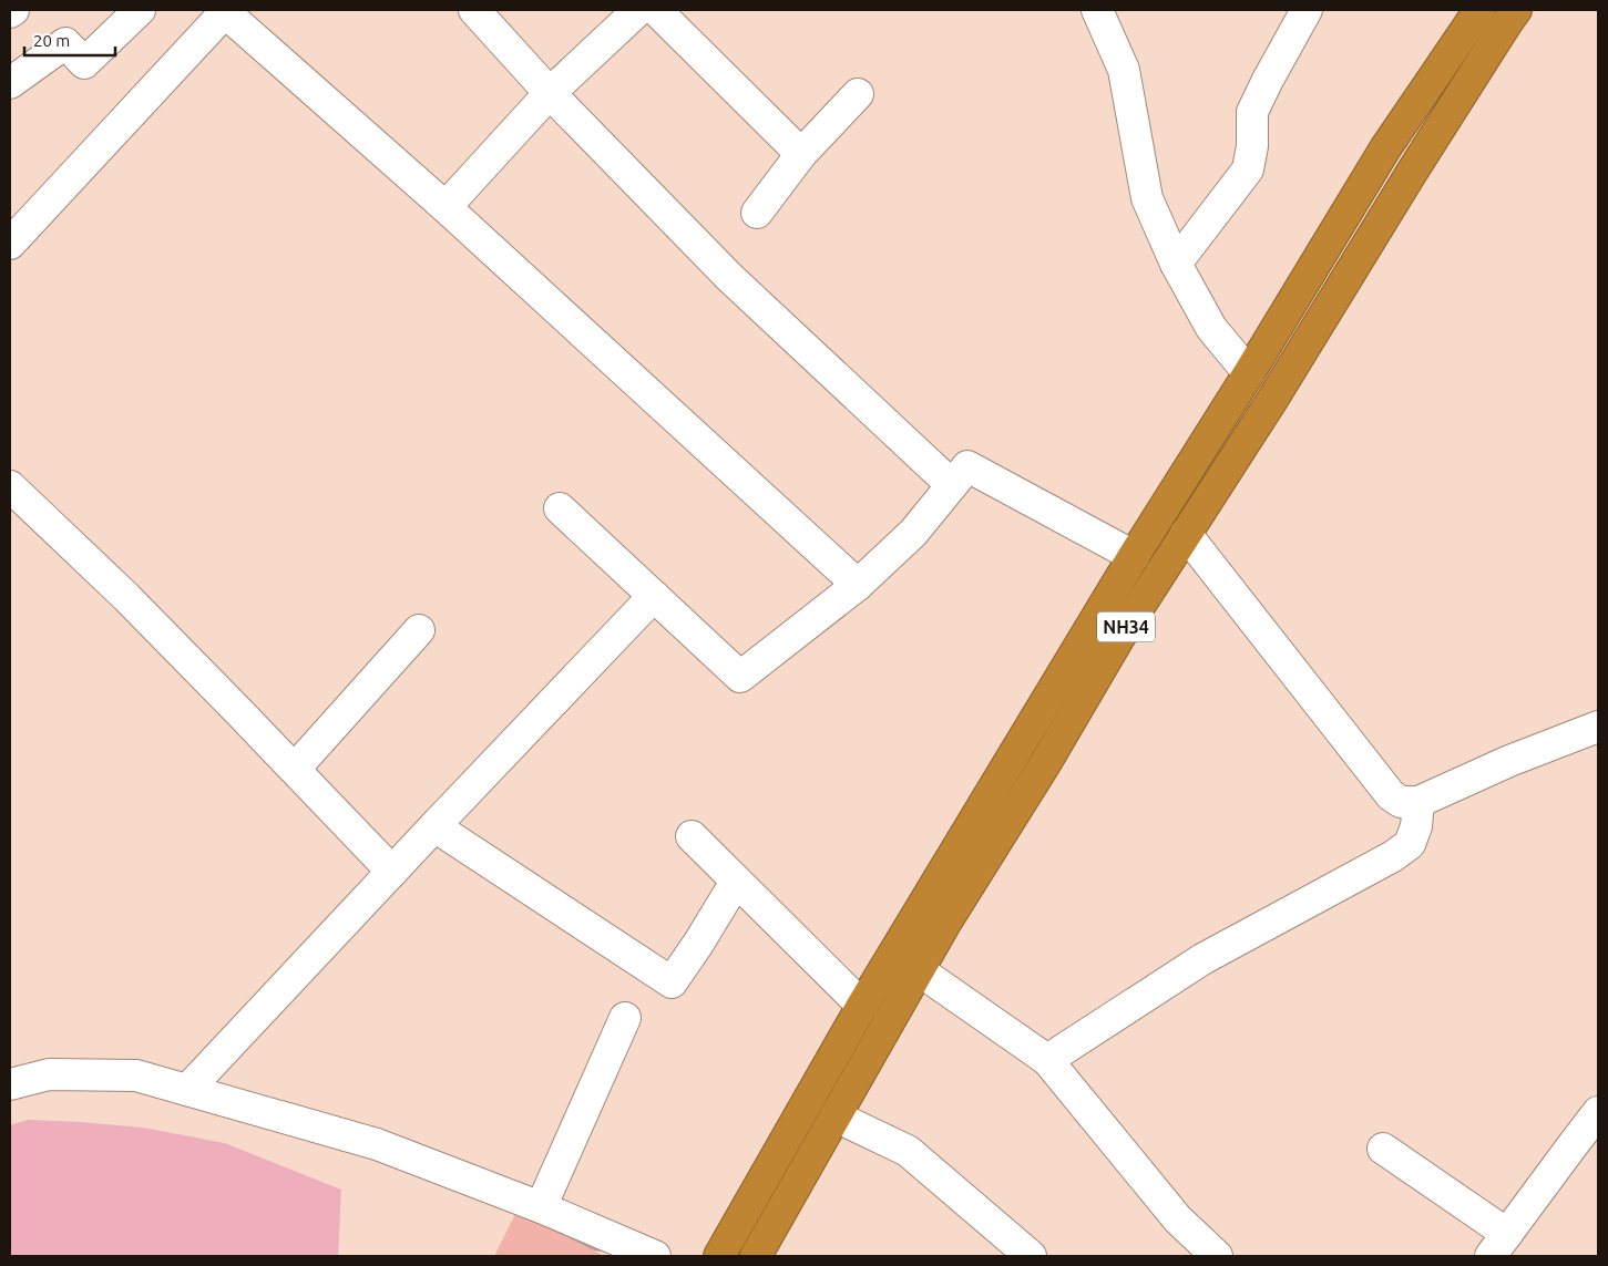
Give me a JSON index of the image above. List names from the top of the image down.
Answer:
{
  "streets": {
    "highway": ["NH34"]
  },
  "scale_bar": "20 m"
}
